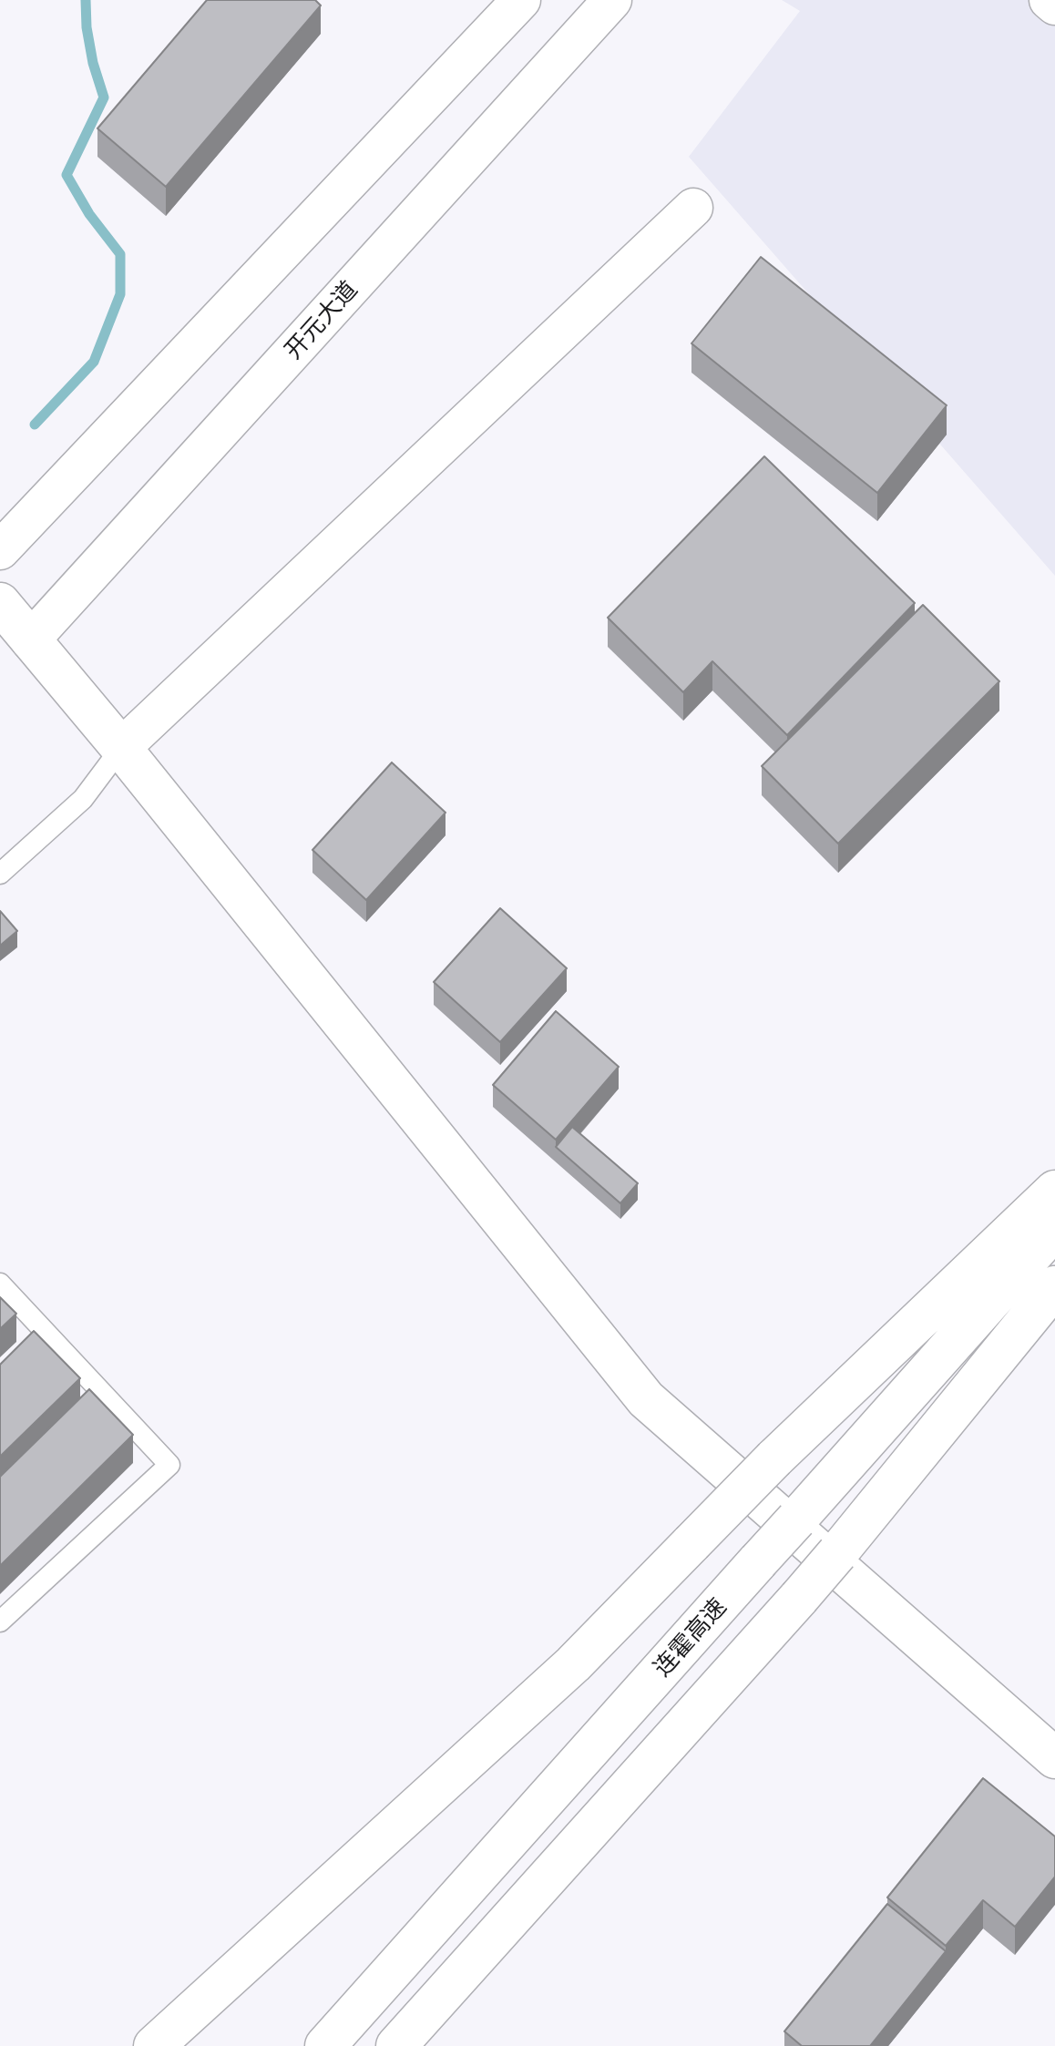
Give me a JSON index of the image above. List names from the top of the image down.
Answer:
{
  "streets": {
    "main road": ["连霍高速"],
    "street": ["开元大道"]
  }
}
